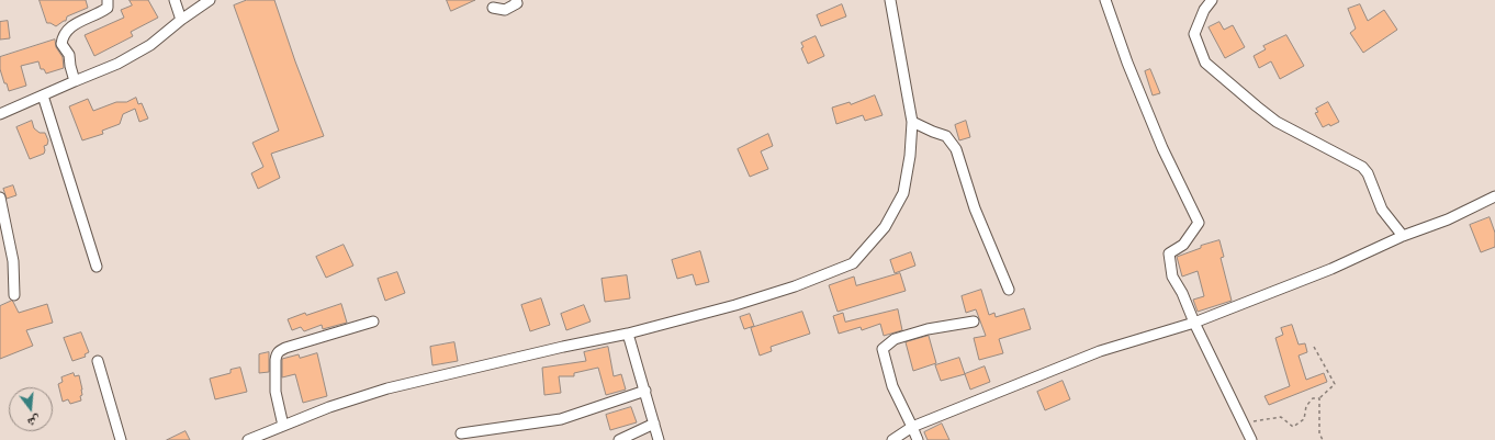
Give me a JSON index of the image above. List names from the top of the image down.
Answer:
{
  "north": "bottom"
}
